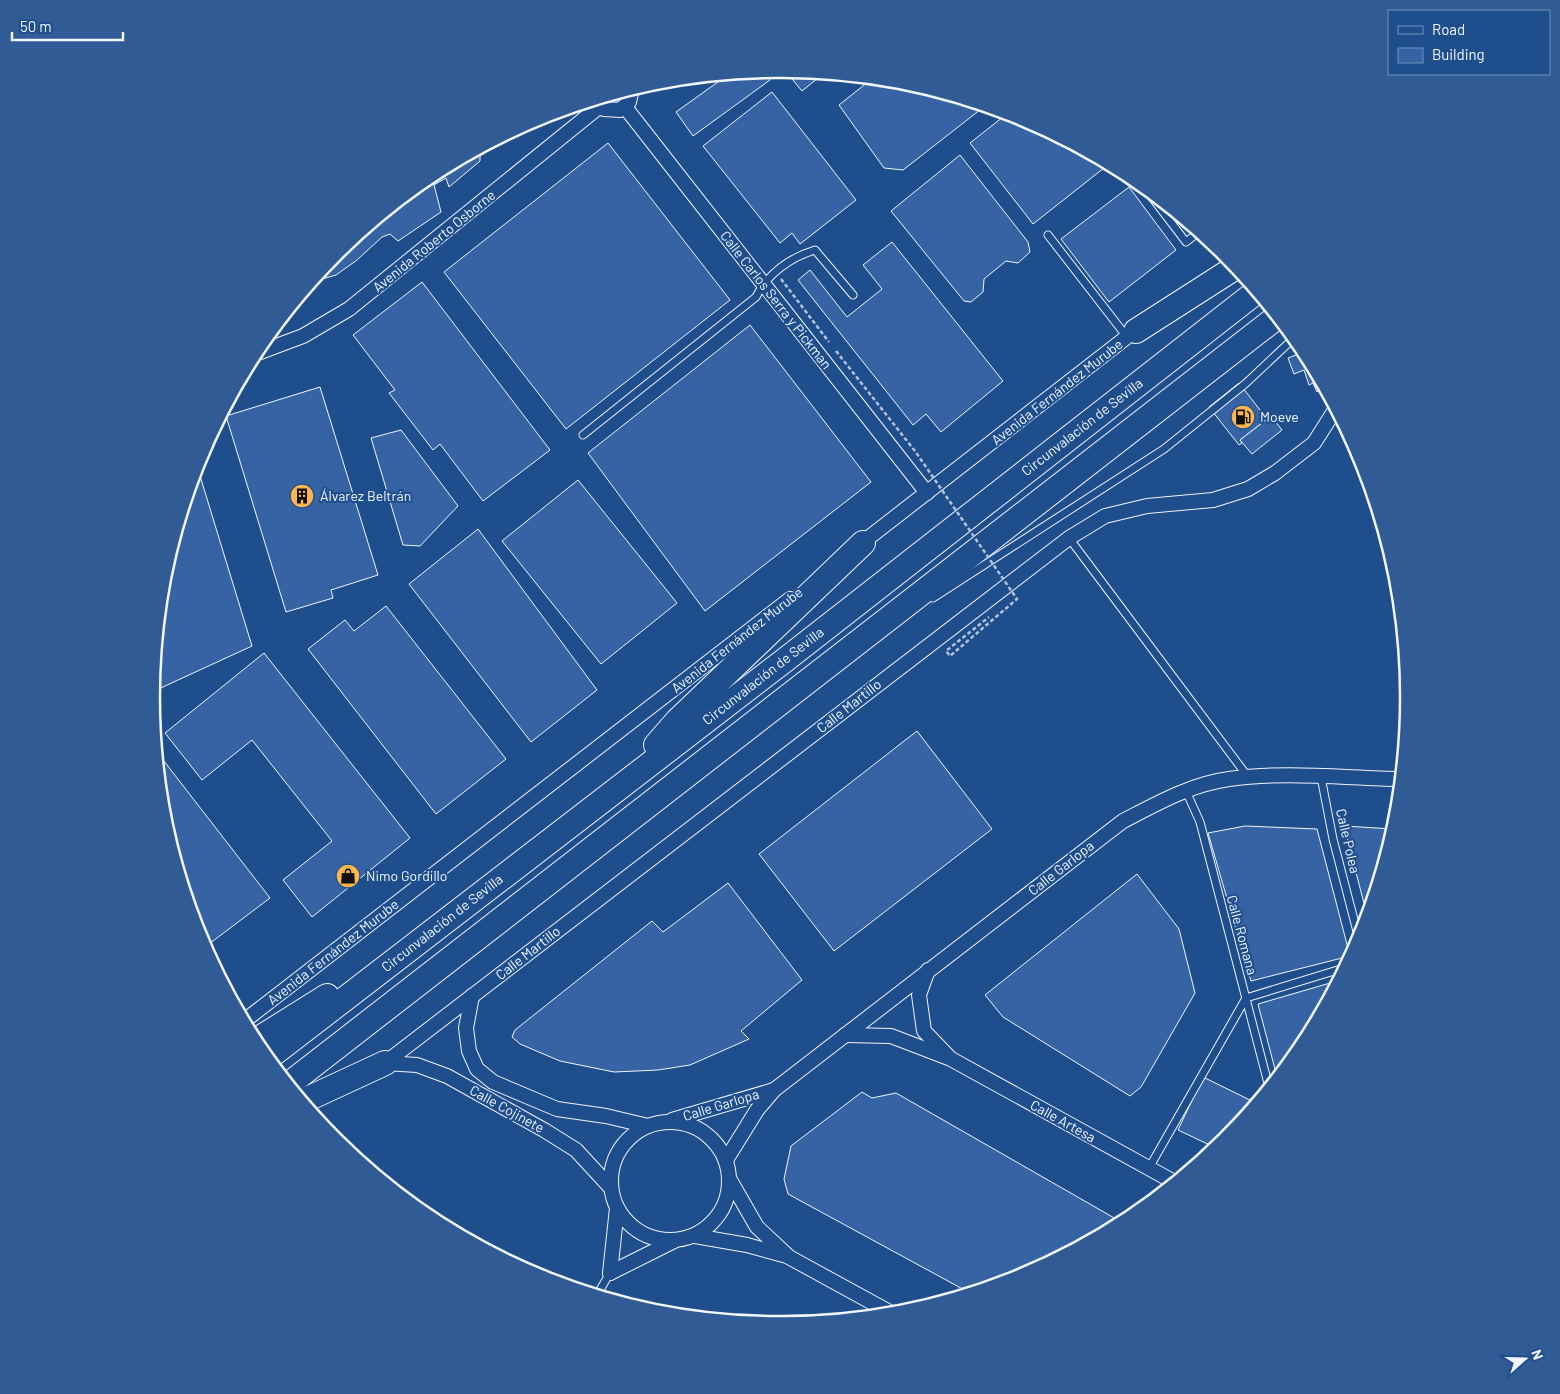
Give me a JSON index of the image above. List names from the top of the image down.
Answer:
{
  "streets": {
    "highway": ["Circunvalación de Sevilla"],
    "street": [
      "Avenida Roberto Osborne",
      "Calle Carlos Serra y Pickman",
      "Avenida Fernández Murube",
      "Calle Martillo",
      "Calle Garlopa",
      "Calle Cojinete",
      "Calle Artesa"
    ],
    "lane": ["Calle Polea", "Calle Romana"]
  },
  "crossings": [
    ["Calle Carlos Serra y Pickman", "Avenida Fernández Murube"],
    ["Calle Martillo", "Calle Cojinete"],
    ["Calle Polea", "Calle Garlopa"],
    ["Calle Garlopa", "Calle Romana"],
    ["Calle Garlopa", "Calle Cojinete"],
    ["Calle Garlopa", "Calle Artesa"]
  ],
  "places": {
    "fuel station": ["Moeve"],
    "building": ["Álvarez Beltrán"],
    "shop": ["Nimo Gordillo"]
  },
  "legend": ["Road", "Building"],
  "scale_bar": "50 m",
  "north": "right"
}
